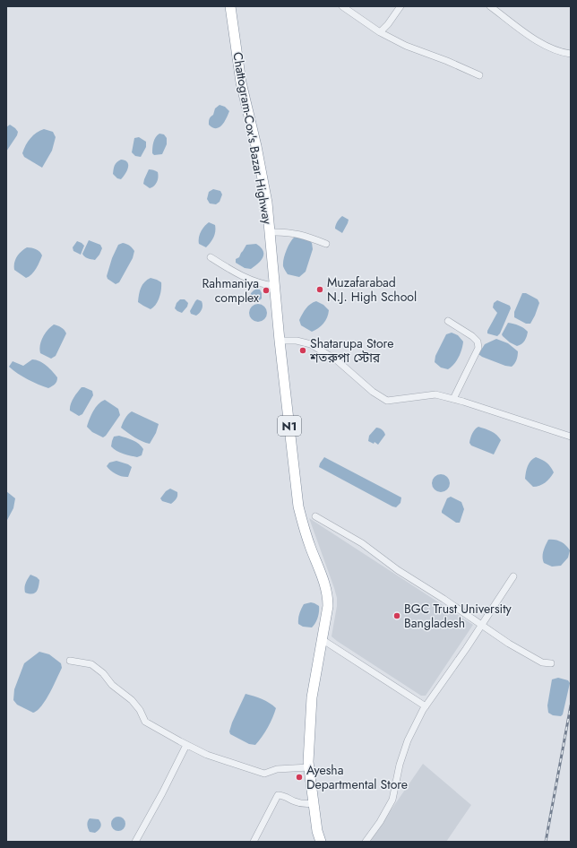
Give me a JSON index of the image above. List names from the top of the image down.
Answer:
{
  "streets": {
    "highway": ["Chattogram-Cox's Bazar Highway", "N1"]
  },
  "places": [
    "Muzafarabad N.J. High School",
    "Rahmaniya complex",
    "Shatarupa Store শতরুপা স্টোর",
    "BGC Trust University Bangladesh",
    "Ayesha Departmental Store"
  ]
}
